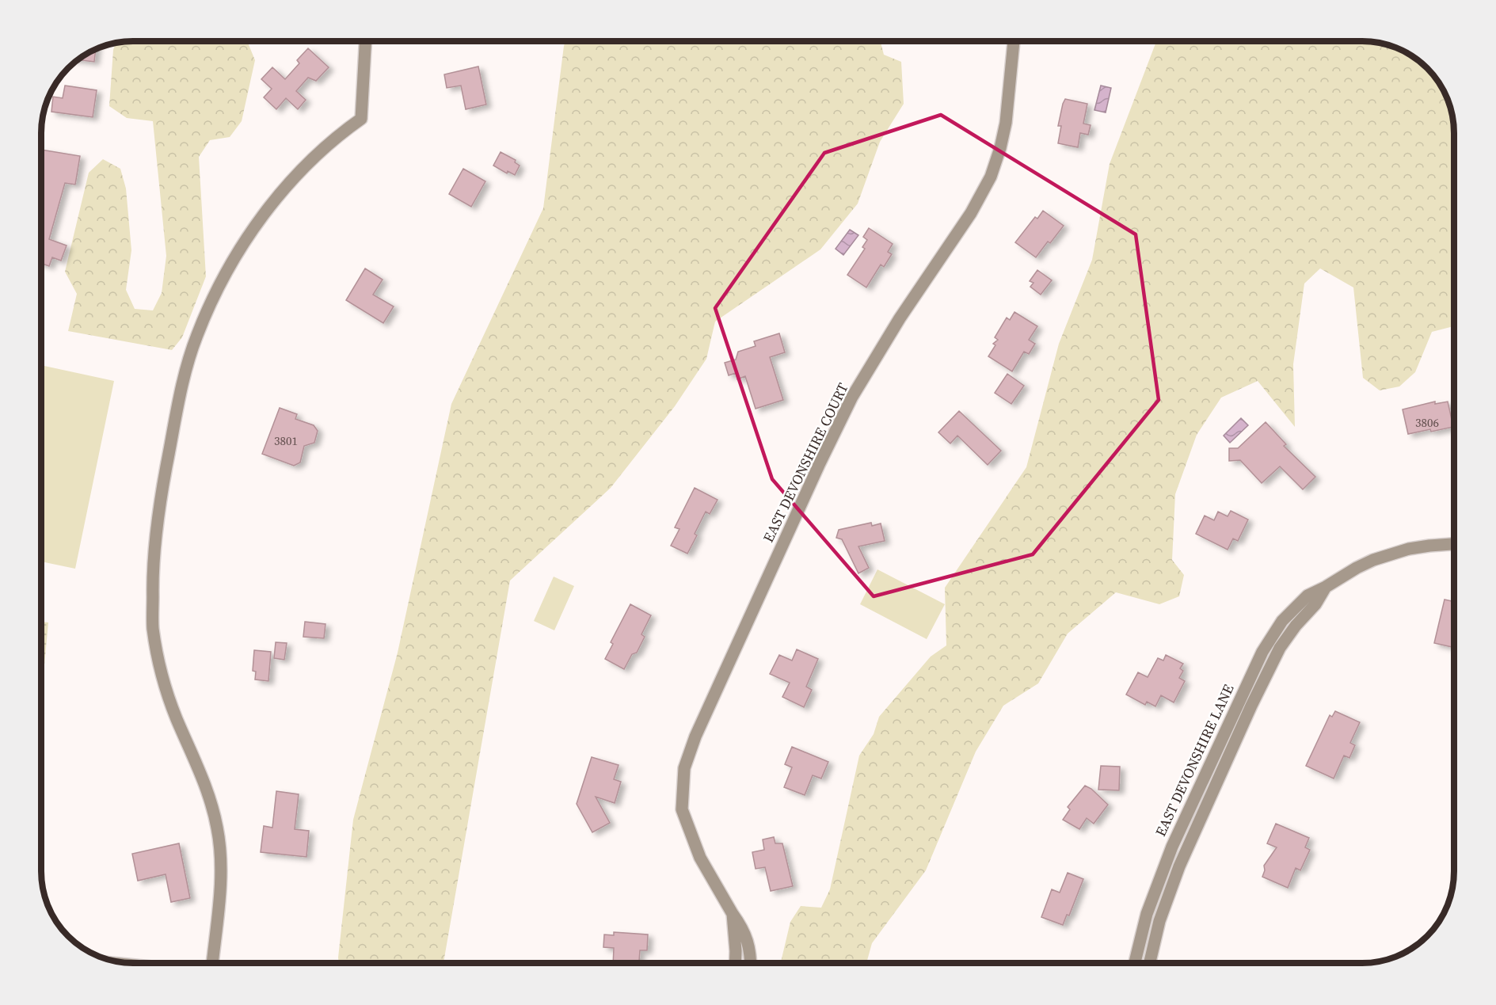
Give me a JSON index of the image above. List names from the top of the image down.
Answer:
{
  "streets": {
    "street": ["EAST DEVONSHIRE COURT", "EAST DEVONSHIRE LANE"]
  },
  "house_numbers": ["3806", "3801"]
}
